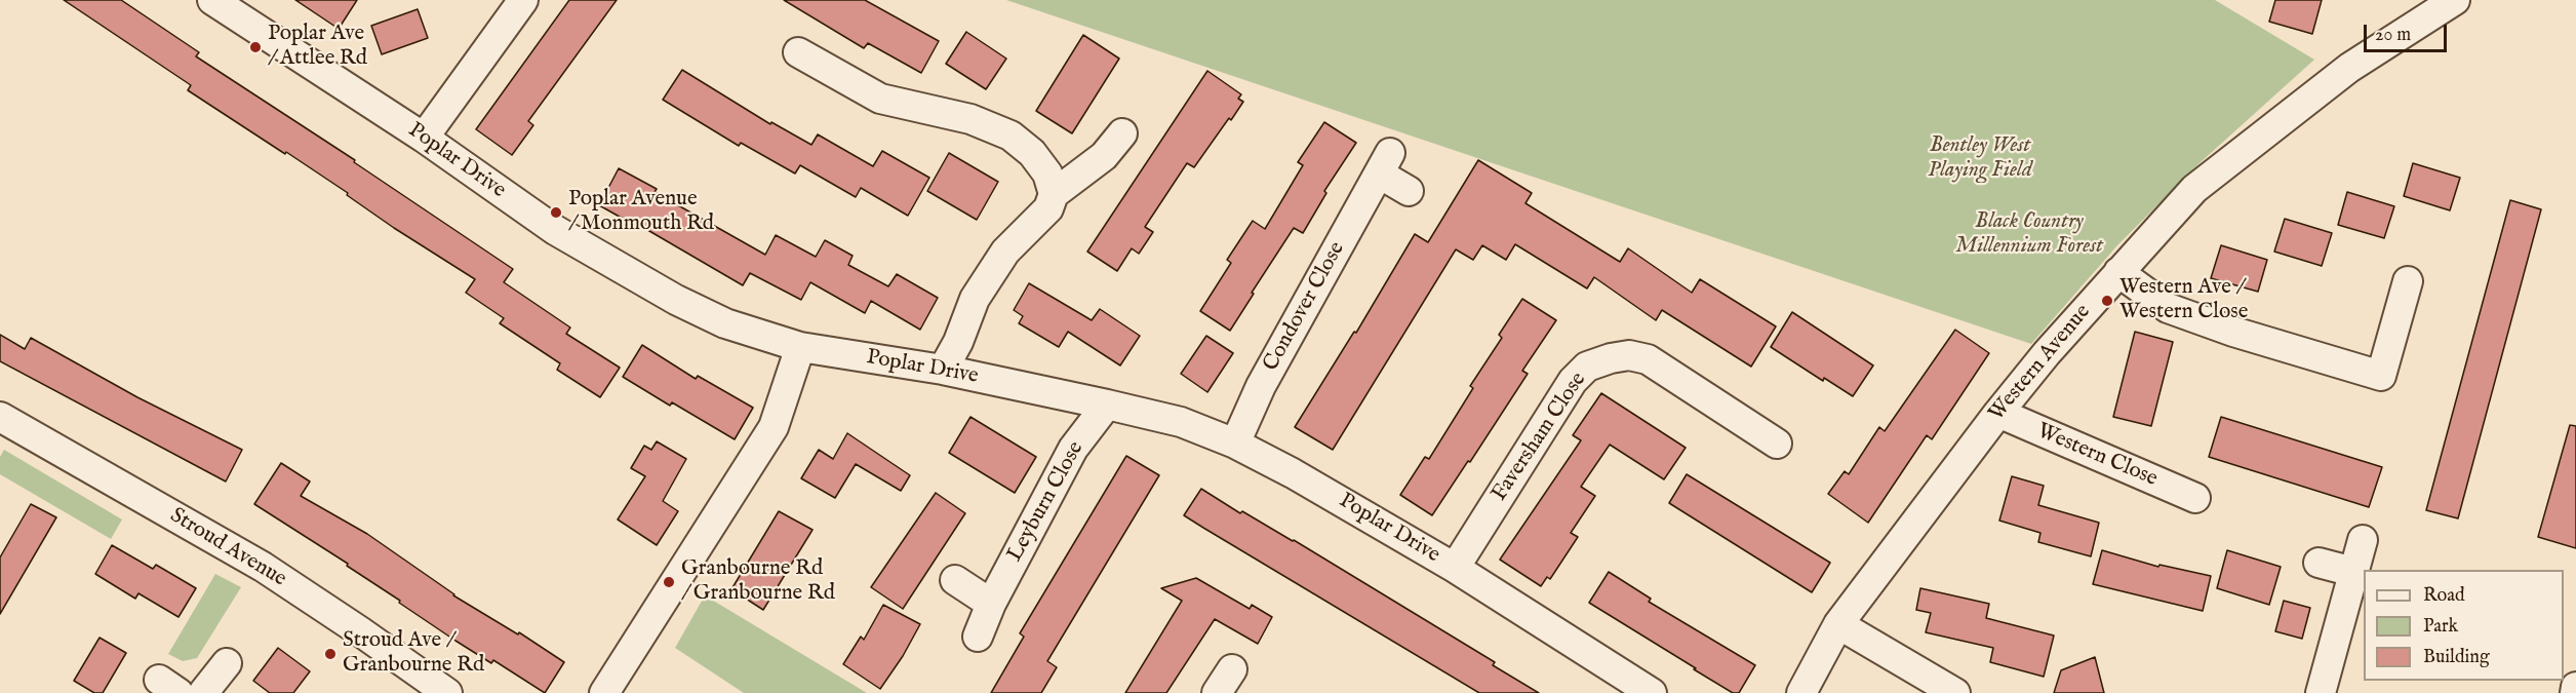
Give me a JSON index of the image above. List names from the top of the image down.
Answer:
{
  "streets": {
    "street": [
      "Poplar Drive",
      "Condover Close",
      "Western Avenue",
      "Faversham Close",
      "Western Close",
      "Leyburn Close",
      "Stroud Avenue"
    ]
  },
  "crossings": [
    ["Poplar Drive", "Condover Close"],
    ["Poplar Drive", "Faversham Close"],
    ["Poplar Drive", "Leyburn Close"],
    ["Western Avenue", "Western Close"]
  ],
  "parks": ["Bentley West Playing Field", "Black Country Millennium Forest"],
  "places": [
    "Poplar Ave / Attlee Rd",
    "Poplar Avenue / Monmouth Rd",
    "Western Ave / Western Close",
    "Granbourne Rd / Granbourne Rd",
    "Stroud Ave / Granbourne Rd"
  ],
  "legend": ["Road", "Park", "Building"],
  "scale_bar": "20 m"
}
